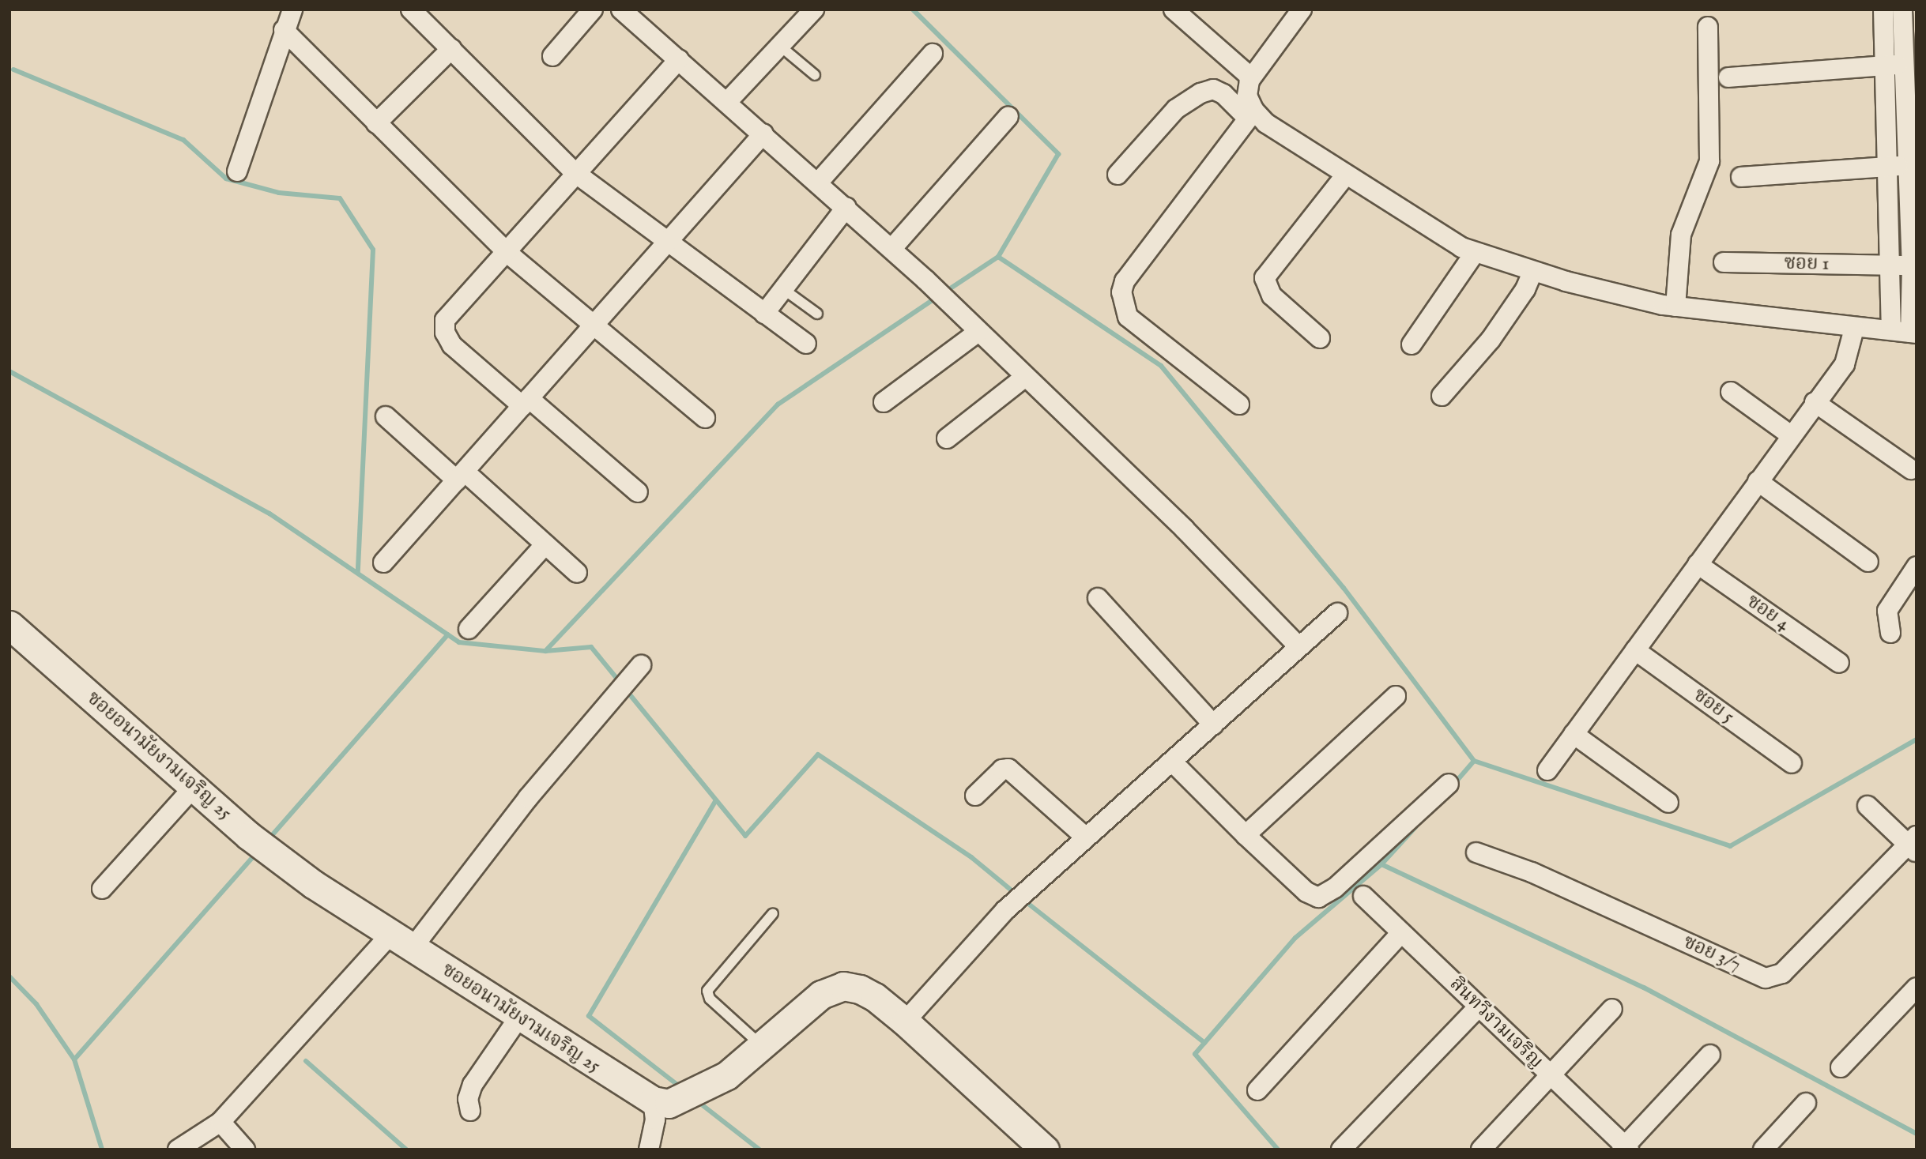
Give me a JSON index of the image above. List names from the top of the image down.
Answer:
{
  "streets": {
    "street": [
      "ซอย 1",
      "ซอย 4",
      "ซอย 5",
      "ซอยอนามัยงามเจริญ 25",
      "ซอย 3/7",
      "สินทวีงามเจริญ"
    ]
  }
}
